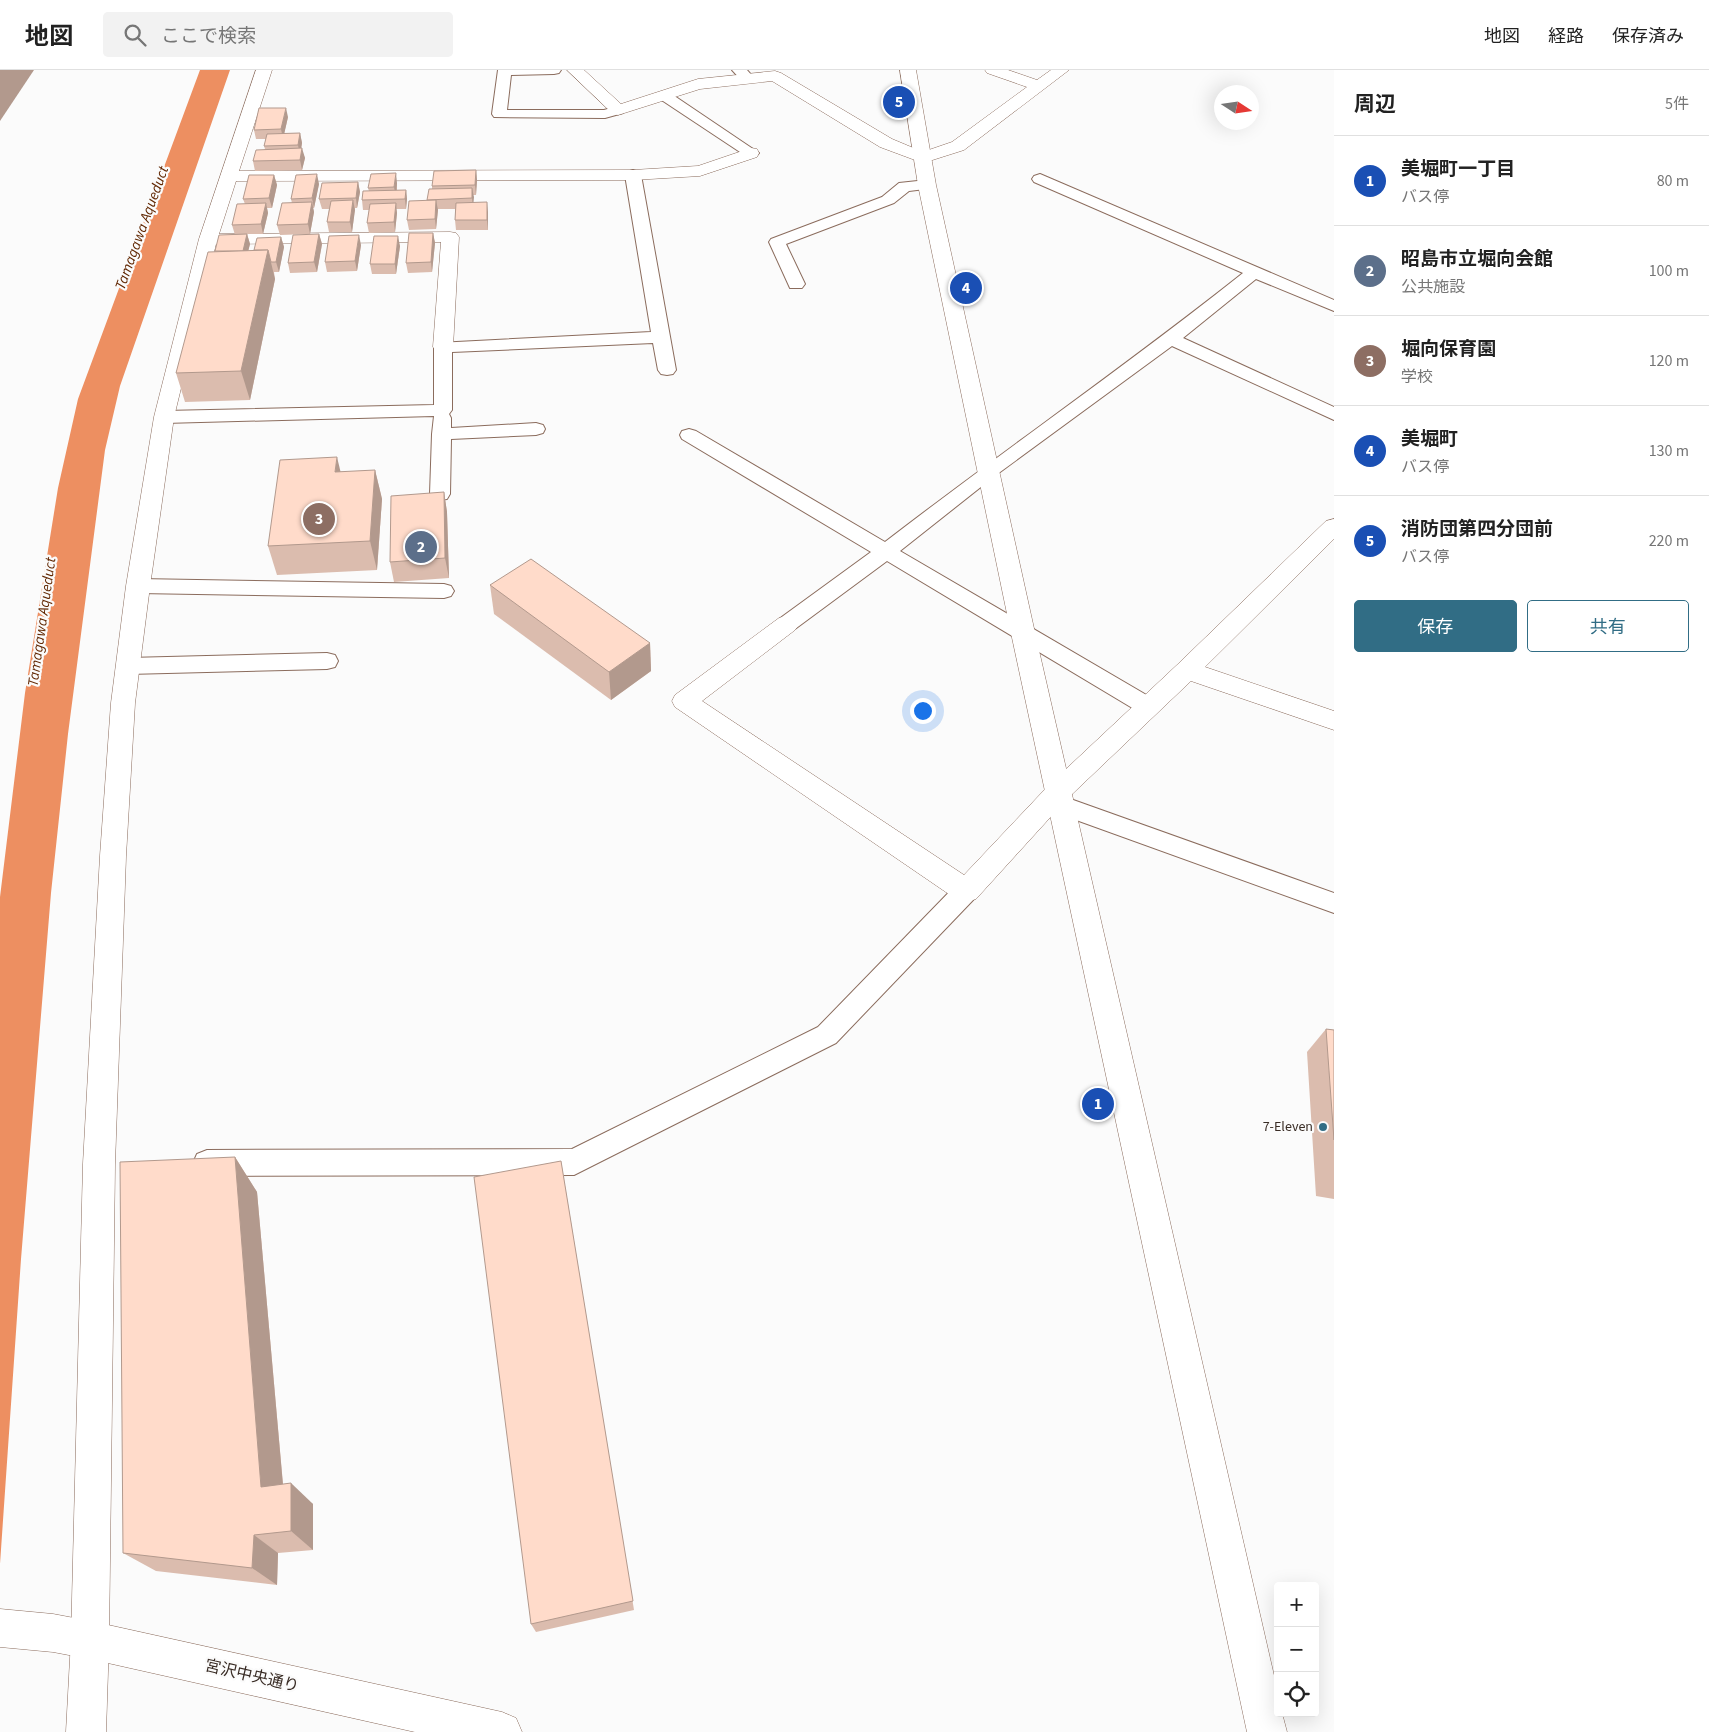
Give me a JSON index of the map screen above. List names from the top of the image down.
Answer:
{
  "streets": {
    "street": ["宮沢中央通り"]
  },
  "water": ["Tamagawa Aqueduct"],
  "places": ["7-Eleven"],
  "north": "right",
  "page": {
    "header": "地図",
    "search": "ここで検索",
    "nav": ["地図", "経路", "保存済み"],
    "heading": ["周辺", "5件"],
    "pins": [
      "5",
      "4",
      "3",
      "2",
      "1"
    ],
    "list": [
      {
        "mark": "1",
        "name": "美堀町一丁目",
        "note": "バス停",
        "value": "80 m"
      },
      {
        "mark": "2",
        "name": "昭島市立堀向会館",
        "note": "公共施設",
        "value": "100 m"
      },
      {
        "mark": "3",
        "name": "堀向保育園",
        "note": "学校",
        "value": "120 m"
      },
      {
        "mark": "4",
        "name": "美堀町",
        "note": "バス停",
        "value": "130 m"
      },
      {
        "mark": "5",
        "name": "消防団第四分団前",
        "note": "バス停",
        "value": "220 m"
      }
    ],
    "buttons": ["保存", "共有"],
    "map_buttons": ["+", "−"]
  }
}
